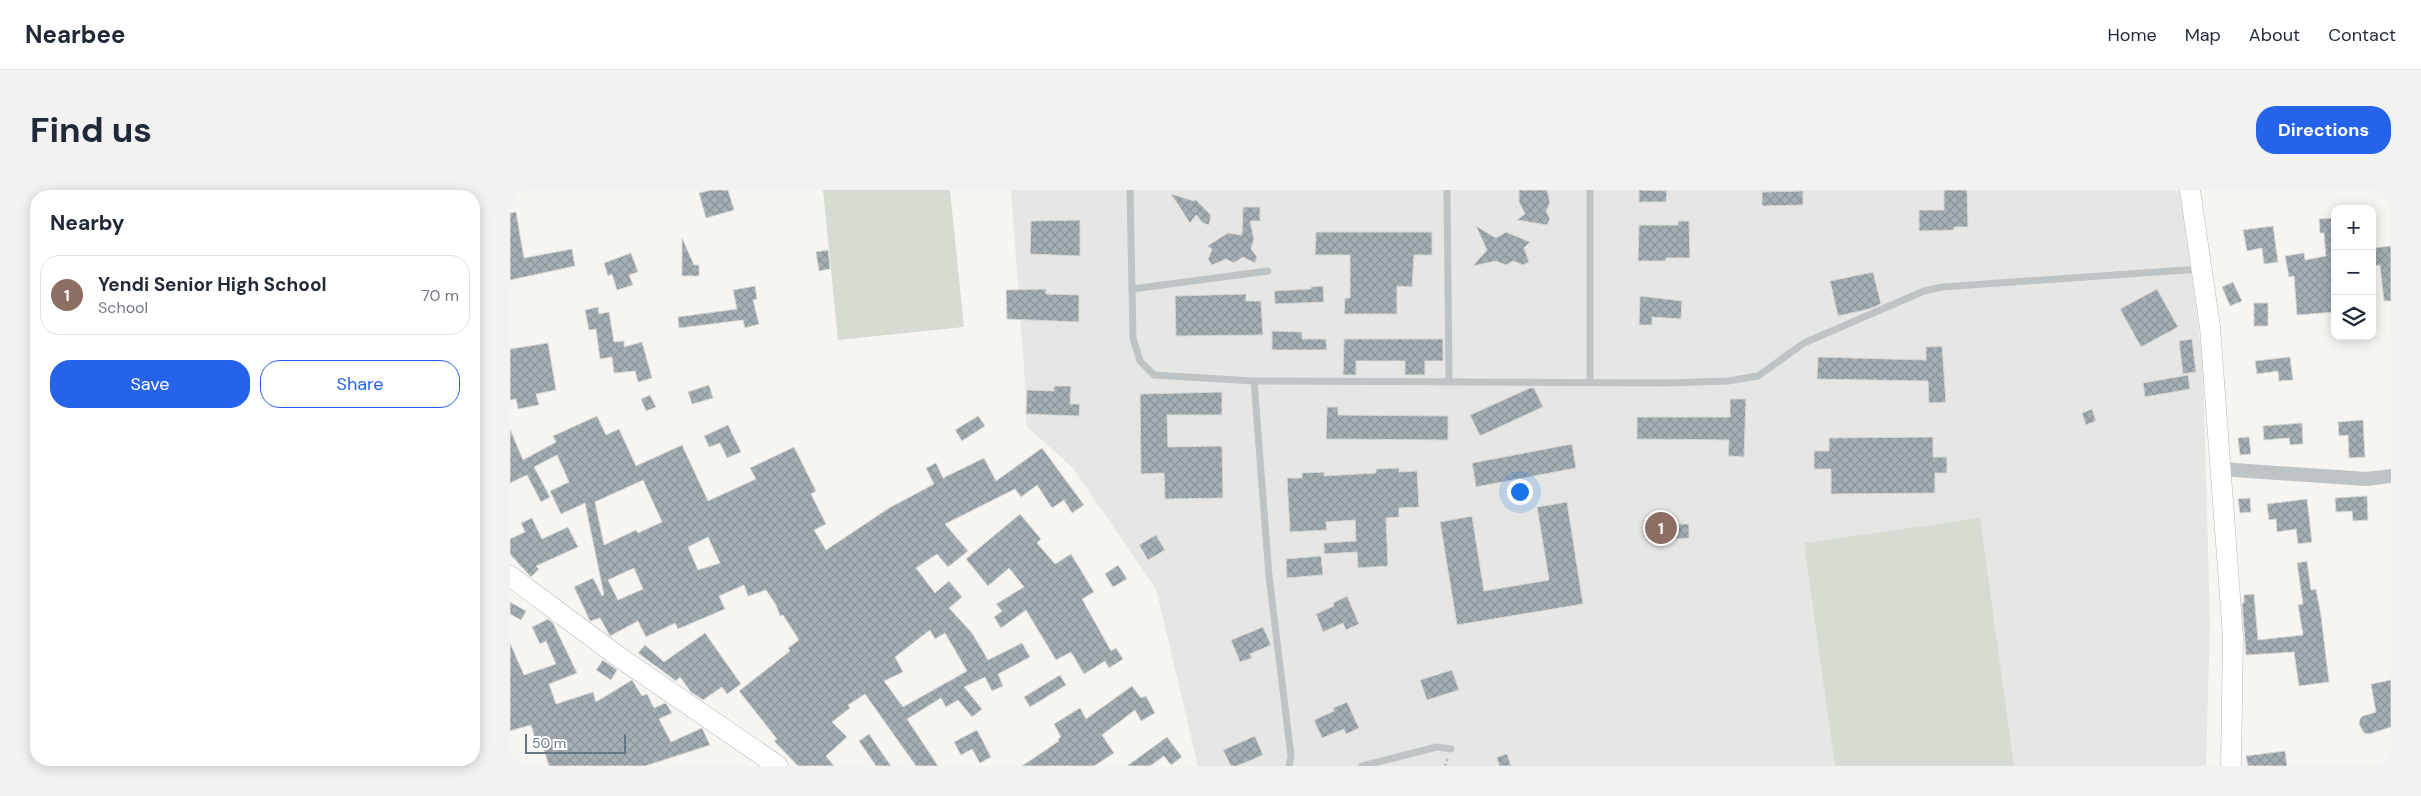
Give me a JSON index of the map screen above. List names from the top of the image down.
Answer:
{
  "scale_bar": "50 m",
  "page": {
    "header": "Nearbee",
    "nav": [
      "Home",
      "Map",
      "About",
      "Contact"
    ],
    "buttons": [
      "Directions",
      ["Save", "Share"]
    ],
    "title": "Find us",
    "heading": "Nearby",
    "map_buttons": ["+", "−"],
    "list": [
      {
        "mark": "1",
        "name": "Yendi Senior High School",
        "note": "School",
        "value": "70 m"
      }
    ],
    "pins": "1",
    "scale": "50 m"
  }
}
